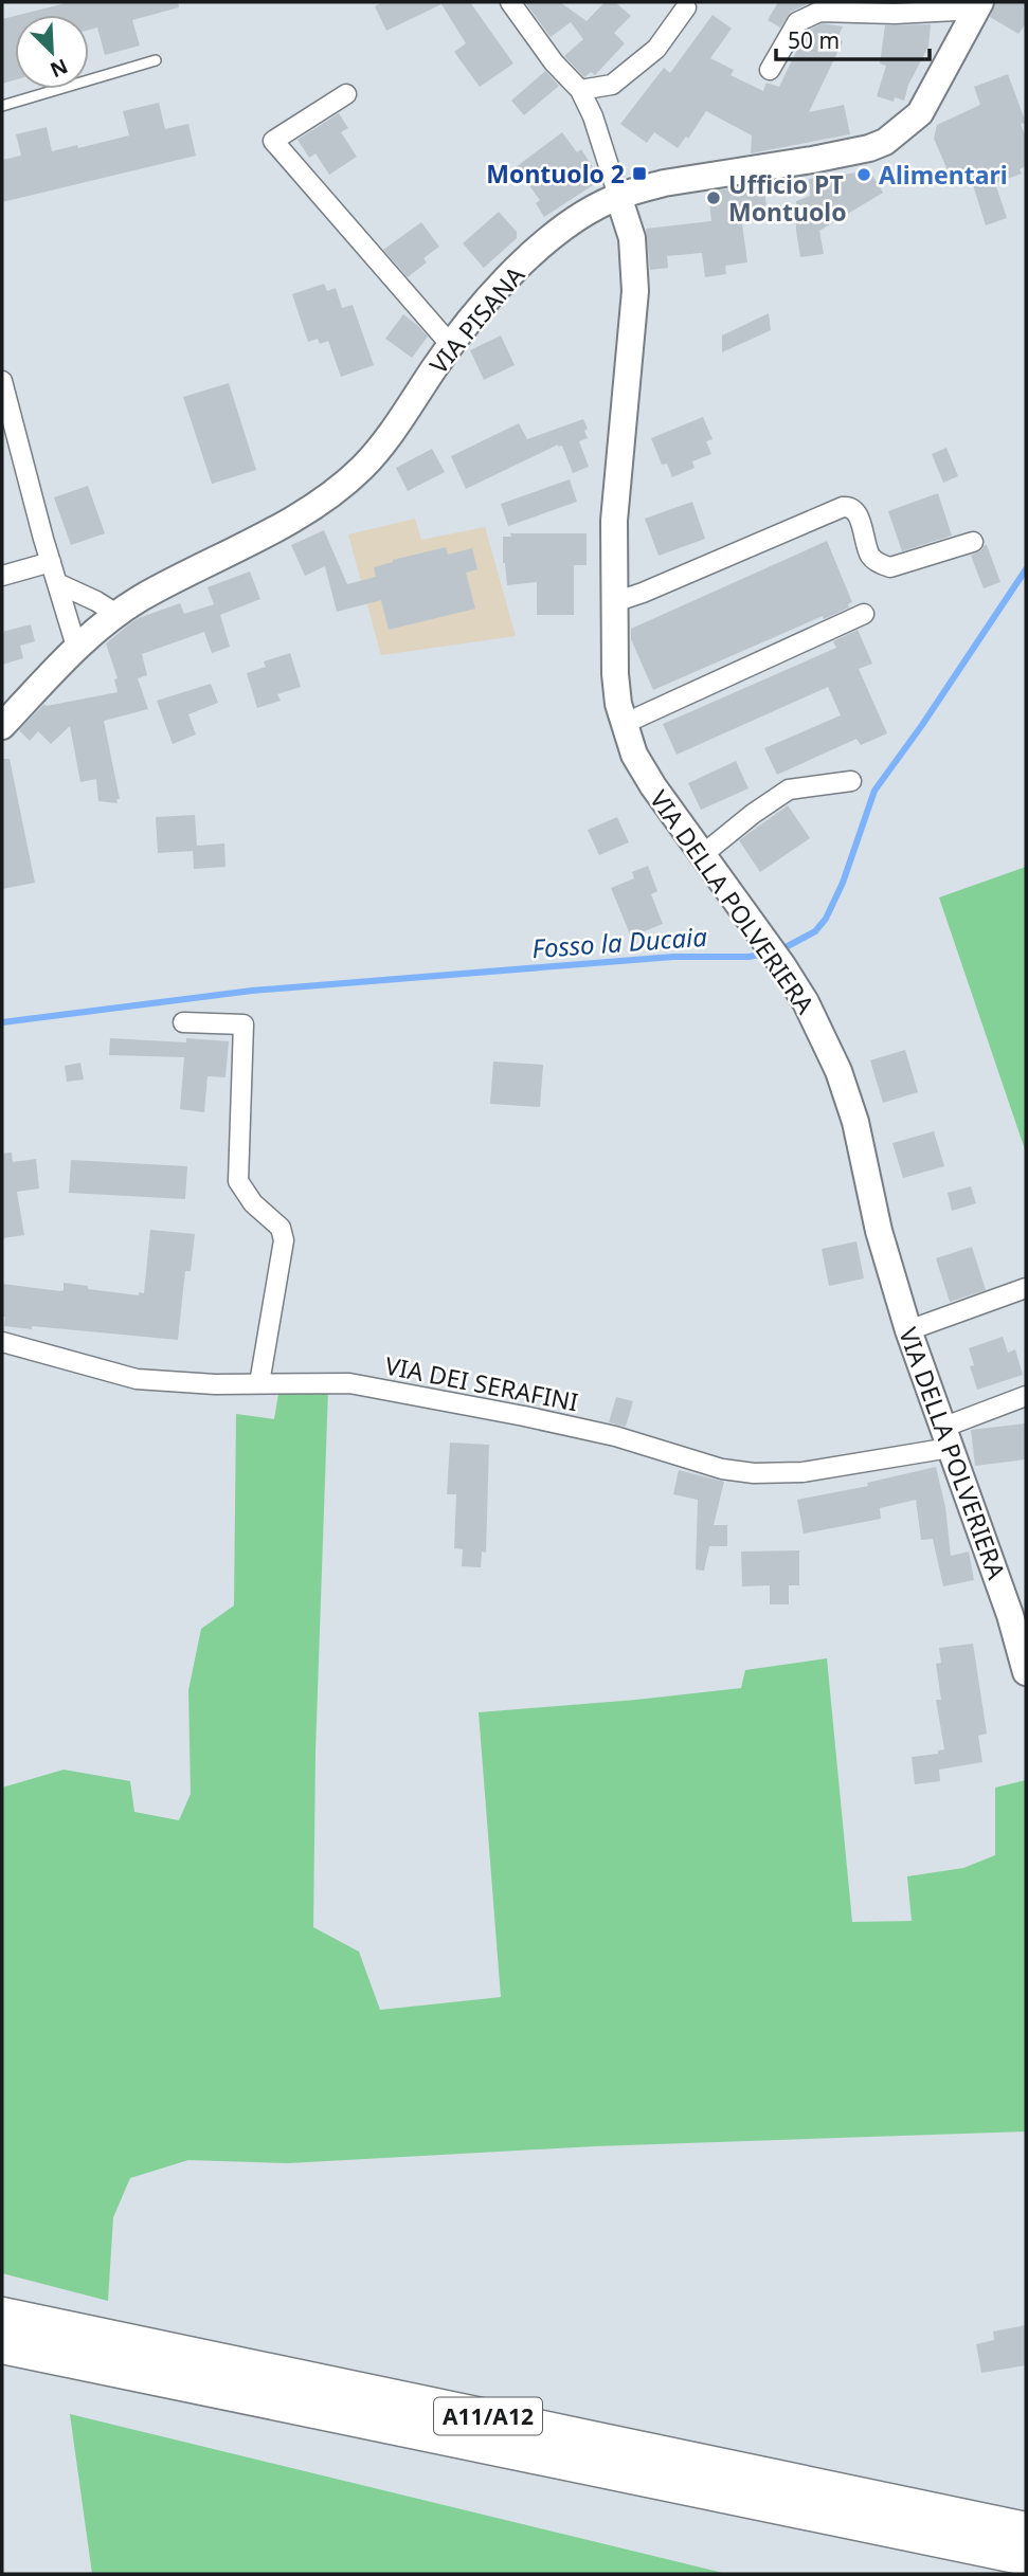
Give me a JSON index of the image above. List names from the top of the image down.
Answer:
{
  "streets": {
    "highway": ["A11/A12"],
    "street": ["VIA PISANA", "VIA DELLA POLVERIERA", "VIA DEI SERAFINI"]
  },
  "crossings": [
    ["VIA PISANA", "VIA DELLA POLVERIERA"],
    ["VIA DELLA POLVERIERA", "VIA DEI SERAFINI"]
  ],
  "water": ["Fosso la Ducaia"],
  "places": {
    "transit": ["Montuolo 2"],
    "other": ["Alimentari", "Ufficio PT Montuolo"]
  },
  "scale_bar": "50 m",
  "north": "bottom right"
}
